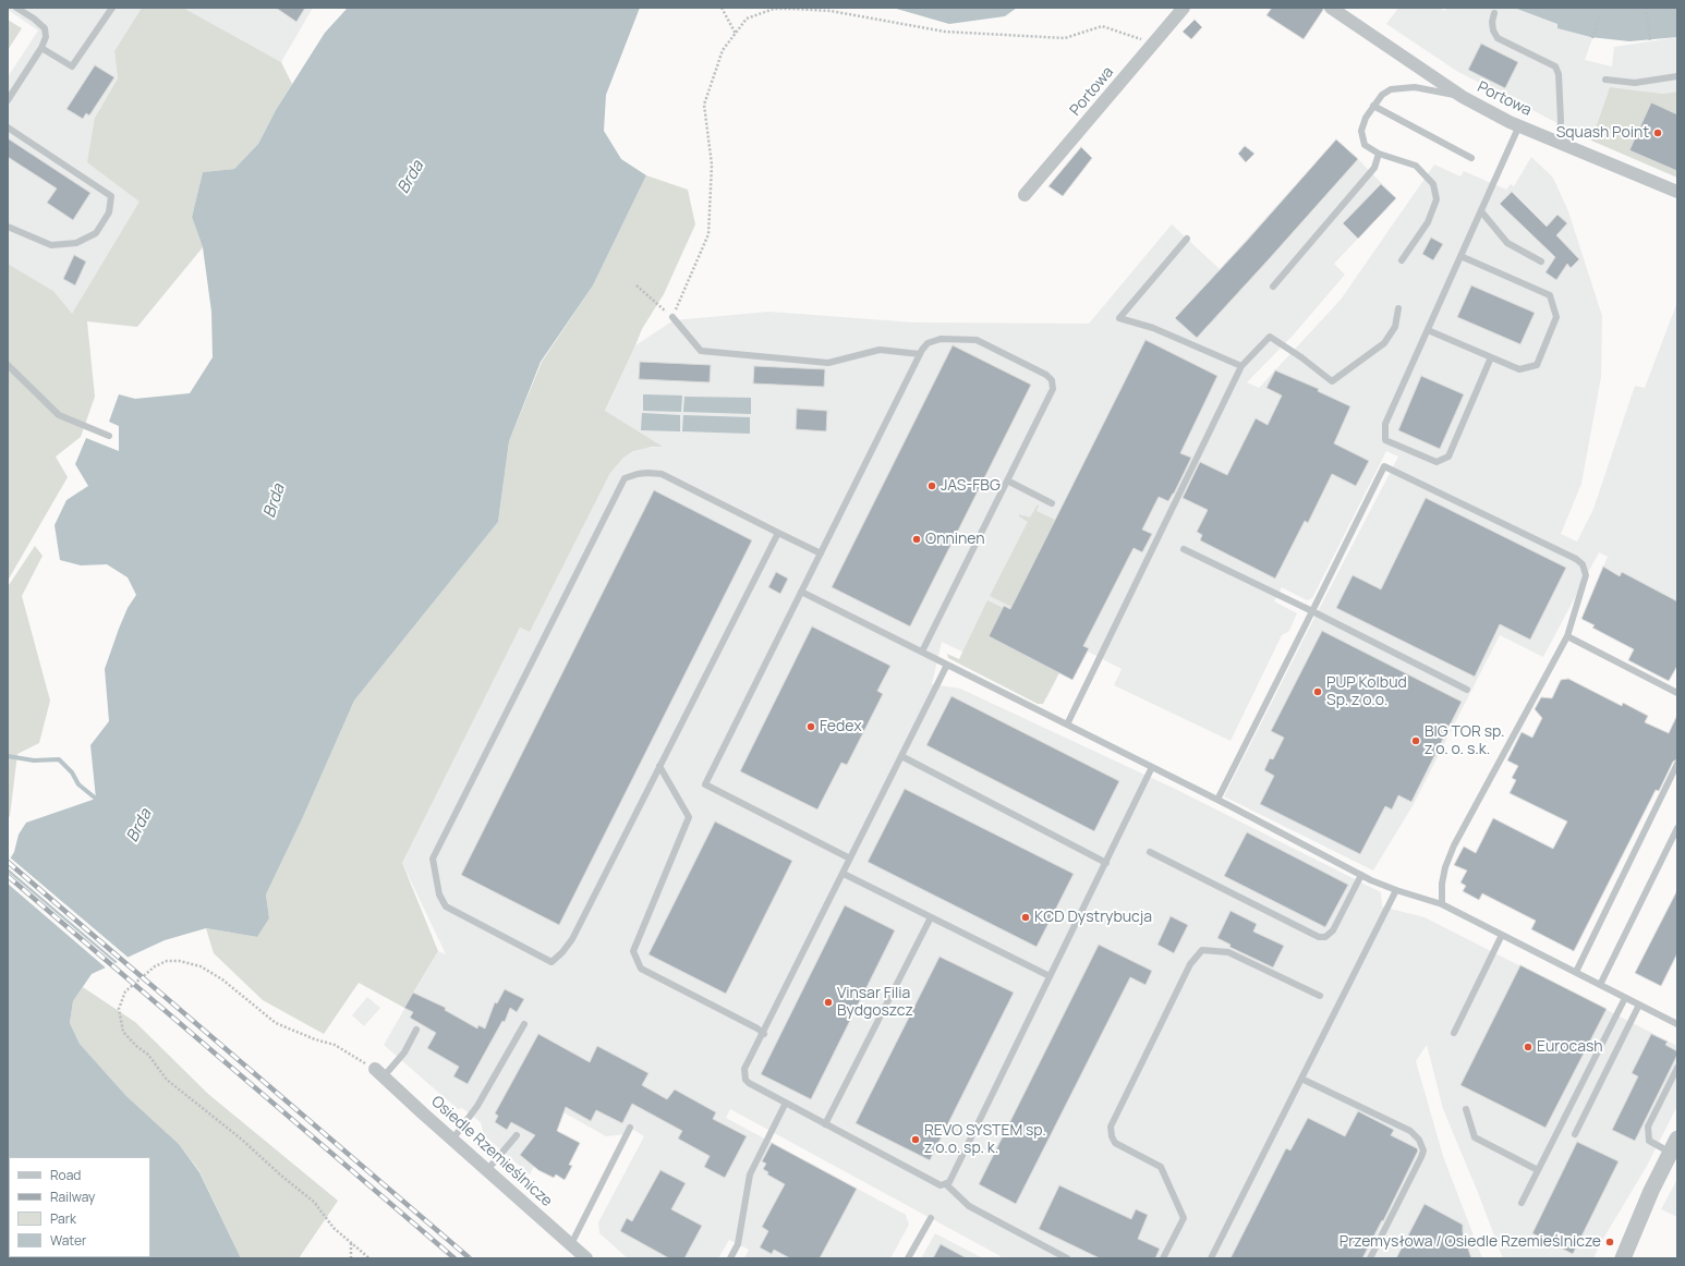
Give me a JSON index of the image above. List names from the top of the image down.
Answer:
{
  "streets": {
    "street": ["Portowa", "Osiedle Rzemieślnicze"]
  },
  "water": ["Brda"],
  "places": [
    "Squash Point",
    "JAS-FBG",
    "Onninen",
    "PUP Kolbud Sp. z o.o.",
    "Fedex",
    "BIG TOR sp. z o. o. s.k.",
    "KCD Dystrybucja",
    "Vinsar Filia Bydgoszcz",
    "Eurocash",
    "REVO SYSTEM sp. z o.o. sp. k.",
    "Przemysłowa / Osiedle Rzemieślnicze"
  ],
  "legend": [
    "Road",
    "Railway",
    "Park",
    "Water"
  ]
}
